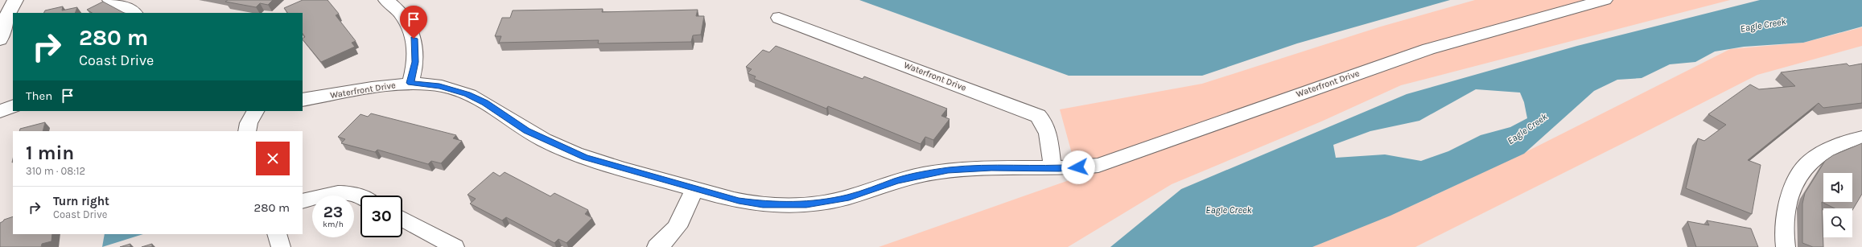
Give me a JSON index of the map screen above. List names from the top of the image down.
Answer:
{
  "streets": {
    "street": ["Waterfront Drive"]
  },
  "water": ["Eagle Creek"],
  "page": {
    "turn": ["280 m", "Coast Drive"],
    "then": "Then",
    "heading": ["1 min", "310 m · 08:12"],
    "list": [
      {
        "name": "Turn right",
        "note": "Coast Drive",
        "value": "280 m"
      }
    ],
    "speed": "23 km/h",
    "limit": "30"
  }
}
